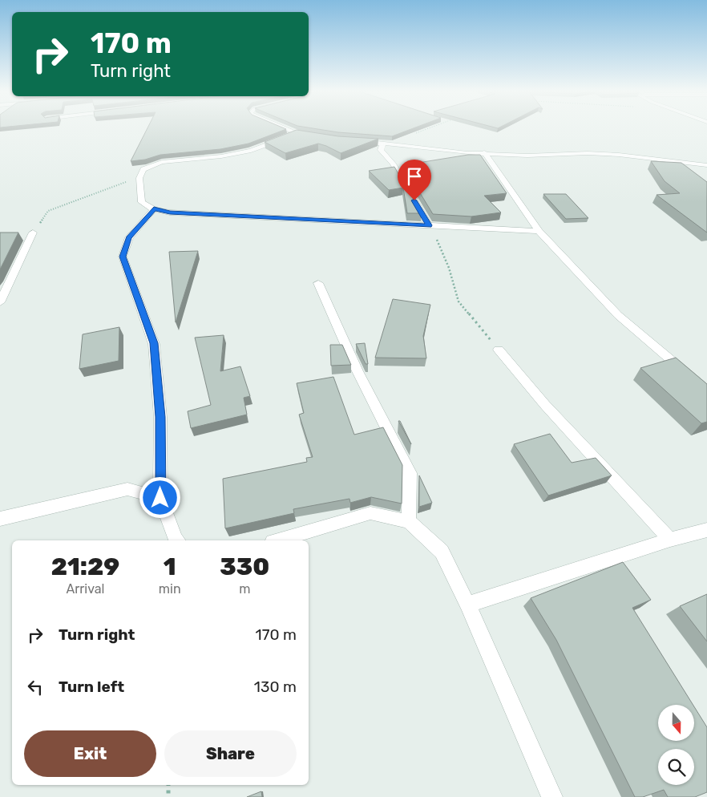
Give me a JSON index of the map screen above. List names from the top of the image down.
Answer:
{
  "north": "bottom",
  "page": {
    "turn": ["170 m", "Turn right"],
    "eta": [
      "21:29",
      "Arrival",
      "1",
      "min",
      "330",
      "m"
    ],
    "list": [
      {
        "name": "Turn right",
        "value": "170 m"
      },
      {
        "name": "Turn left",
        "value": "130 m"
      }
    ],
    "buttons": ["Exit", "Share"]
  }
}
